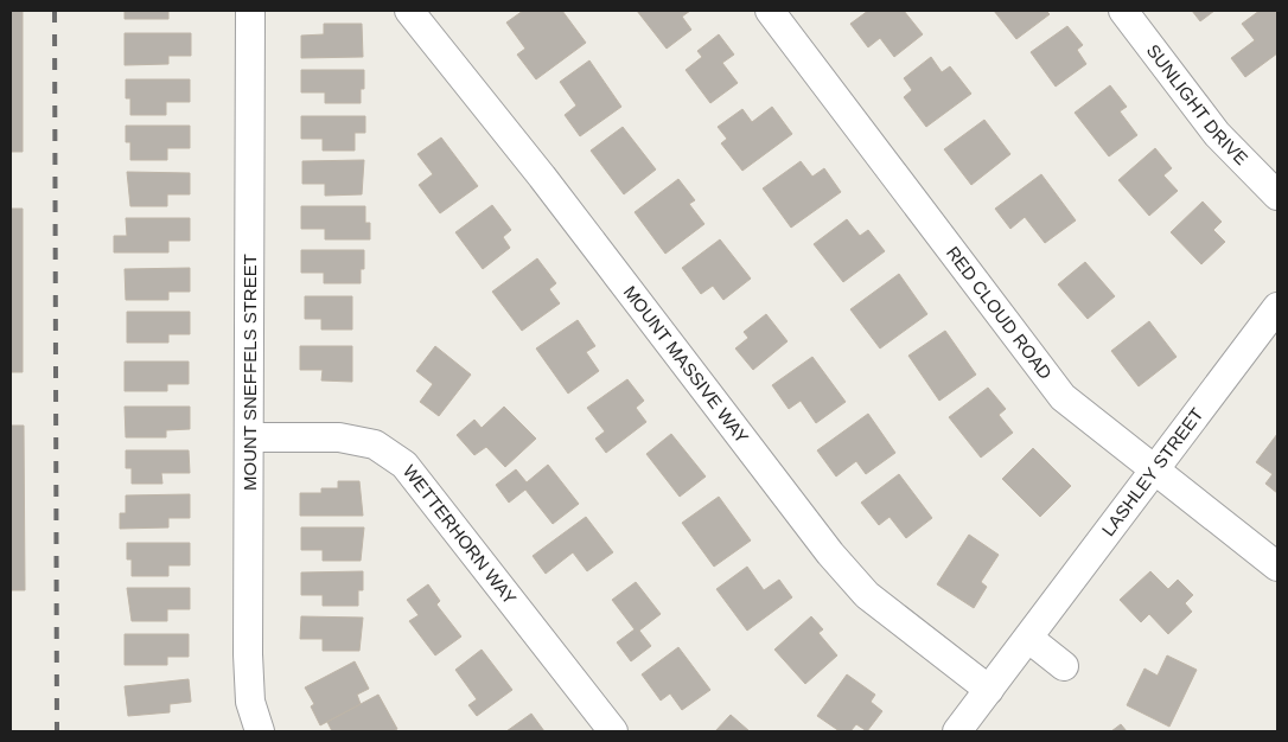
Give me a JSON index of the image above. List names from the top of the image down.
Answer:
{
  "streets": {
    "street": [
      "SUNLIGHT DRIVE",
      "RED CLOUD ROAD",
      "MOUNT MASSIVE WAY",
      "MOUNT SNEFFELS STREET",
      "LASHLEY STREET",
      "WETTERHORN WAY"
    ]
  },
  "crossings": [
    ["RED CLOUD ROAD", "LASHLEY STREET"],
    ["MOUNT MASSIVE WAY", "LASHLEY STREET"],
    ["MOUNT SNEFFELS STREET", "WETTERHORN WAY"]
  ]
}
